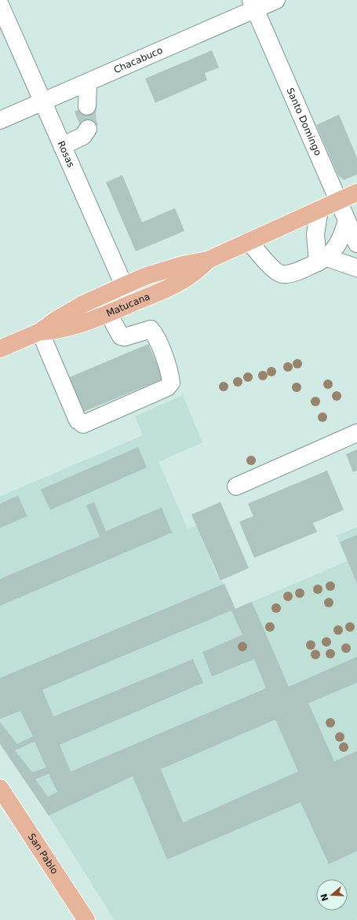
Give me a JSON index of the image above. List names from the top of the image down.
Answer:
{
  "streets": {
    "main road": ["Matucana", "San Pablo"],
    "street": ["Chacabuco", "Santo Domingo", "Rosas"]
  },
  "crossings": [
    ["Chacabuco", "Santo Domingo"],
    ["Chacabuco", "Rosas"],
    ["Santo Domingo", "Matucana"],
    ["Rosas", "Matucana"]
  ],
  "north": "left"
}
